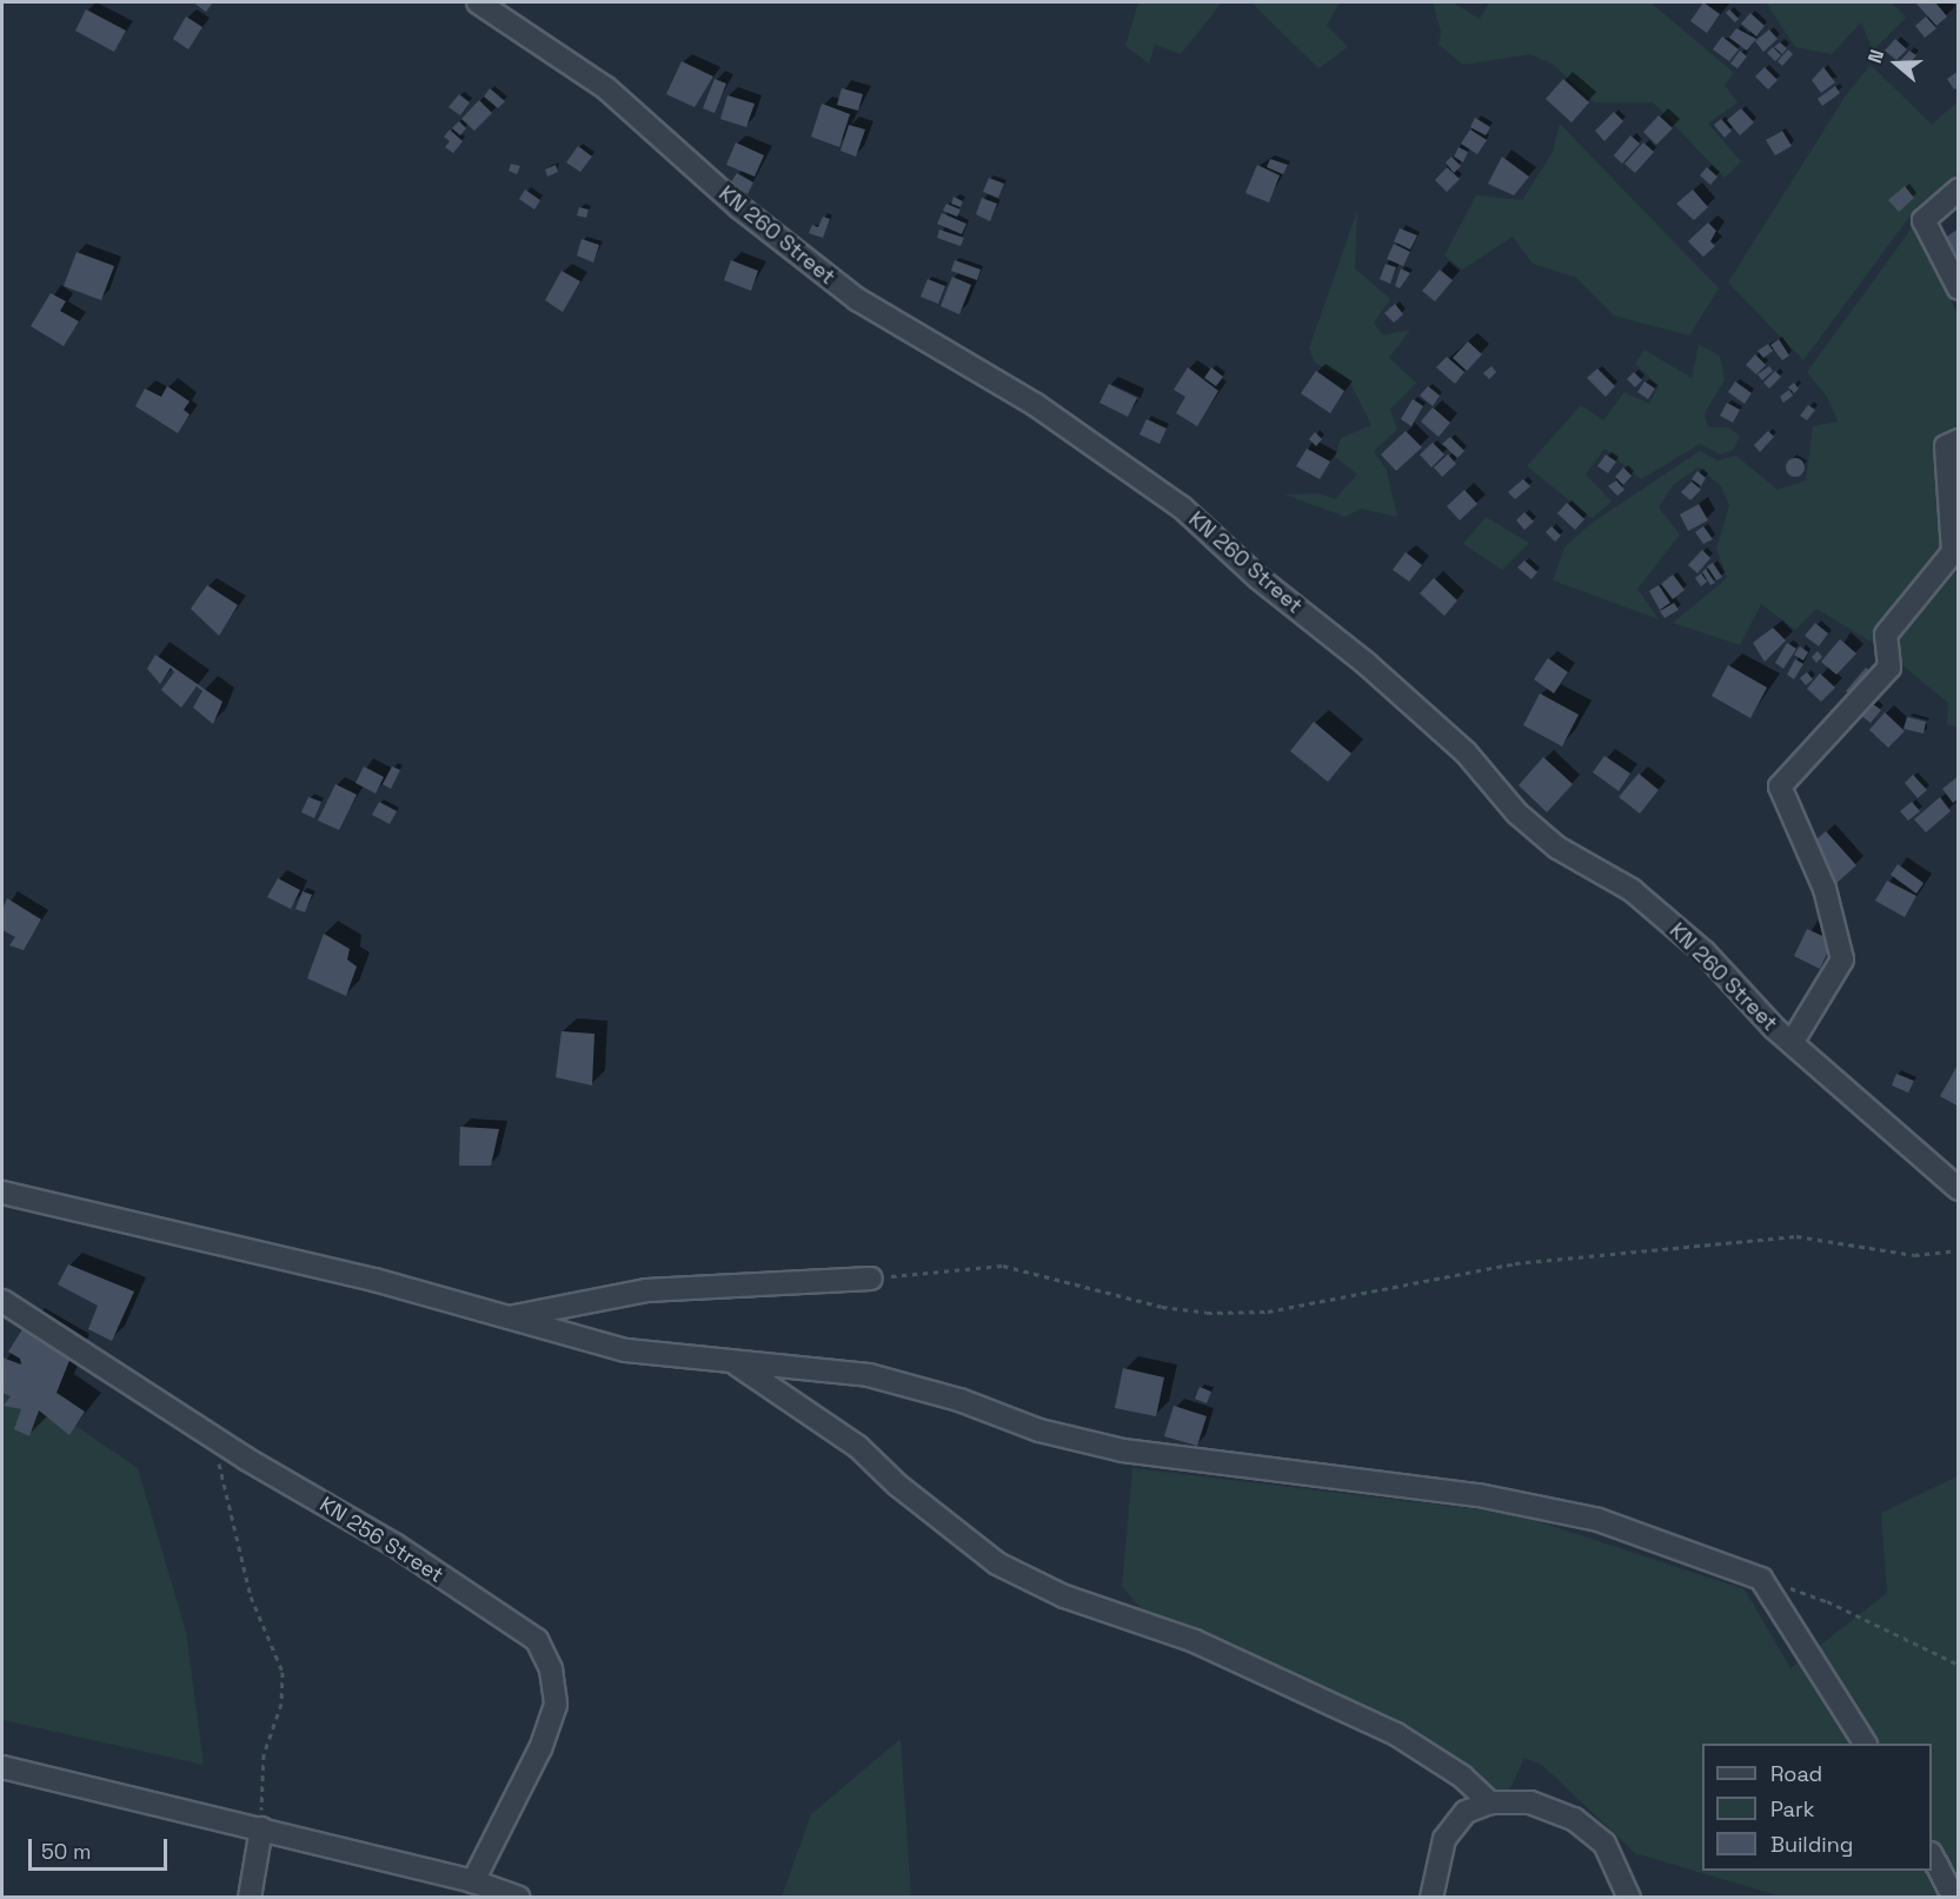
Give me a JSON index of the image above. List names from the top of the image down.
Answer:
{
  "streets": {
    "street": ["KN 260 Street", "KN 256 Street"]
  },
  "legend": ["Road", "Park", "Building"],
  "scale_bar": "50 m",
  "north": "left"
}
